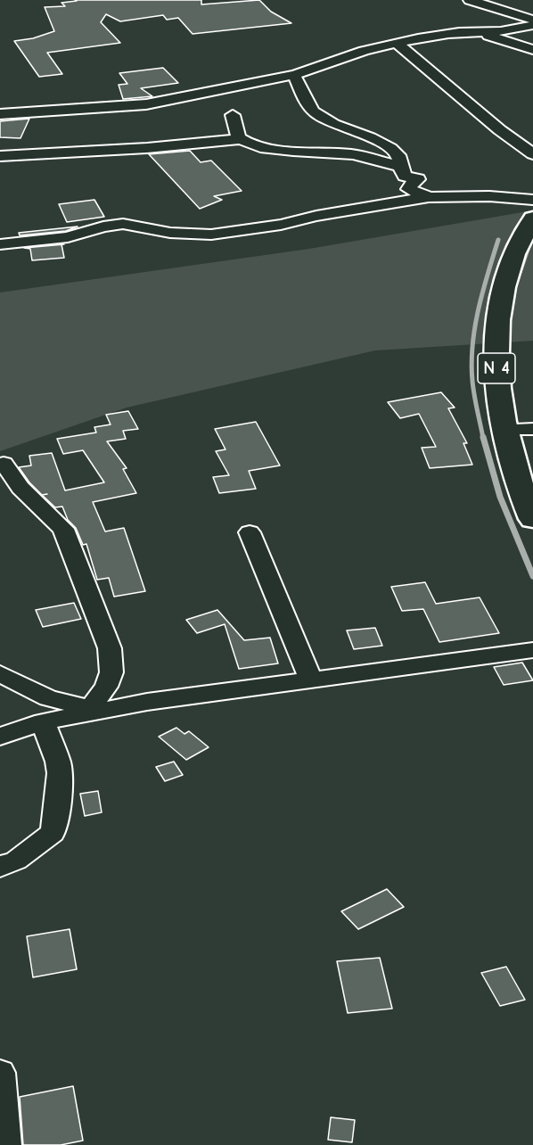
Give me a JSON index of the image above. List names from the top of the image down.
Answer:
{
  "streets": {
    "highway": ["N 4"]
  }
}
